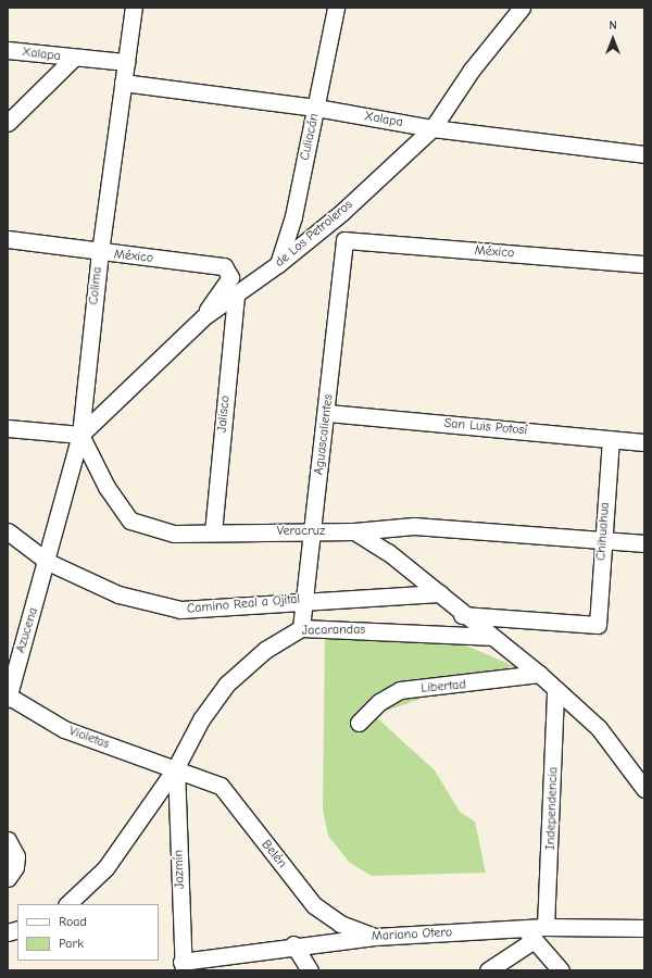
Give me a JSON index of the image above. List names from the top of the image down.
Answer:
{
  "streets": {
    "street": [
      "Xalapa",
      "Culiacán",
      "de Los Petroleros",
      "México",
      "Colima",
      "Jalisco",
      "San Luis Potosí",
      "Aguascalientes",
      "Veracruz",
      "Chihuahua",
      "Camino Real a Ojital",
      "Azucena",
      "Jacarandas",
      "Libertad",
      "Violetas",
      "Independencia",
      "Belén",
      "Jazmín",
      "Mariano Otero"
    ]
  },
  "crossings": [
    ["Xalapa", "Culiacán"],
    ["Xalapa", "de Los Petroleros"],
    ["Xalapa", "Colima"],
    ["Culiacán", "de Los Petroleros"],
    ["de Los Petroleros", "México"],
    ["de Los Petroleros", "Colima"],
    ["de Los Petroleros", "Jalisco"],
    ["de Los Petroleros", "Veracruz"],
    ["México", "Colima"],
    ["México", "Aguascalientes"],
    ["Colima", "Veracruz"],
    ["Colima", "Camino Real a Ojital"],
    ["Colima", "Azucena"],
    ["Jalisco", "Veracruz"],
    ["San Luis Potosí", "Aguascalientes"],
    ["San Luis Potosí", "Chihuahua"],
    ["Aguascalientes", "Veracruz"],
    ["Aguascalientes", "Camino Real a Ojital"],
    ["Aguascalientes", "Jacarandas"],
    ["Veracruz", "Chihuahua"],
    ["Camino Real a Ojital", "Azucena"],
    ["Azucena", "Violetas"],
    ["Jacarandas", "Violetas"],
    ["Jacarandas", "Belén"],
    ["Jacarandas", "Jazmín"],
    ["Violetas", "Belén"],
    ["Violetas", "Jazmín"],
    ["Independencia", "Mariano Otero"],
    ["Belén", "Jazmín"],
    ["Belén", "Mariano Otero"],
    ["Jazmín", "Mariano Otero"]
  ],
  "legend": ["Road", "Park"],
  "north": "top"
}
